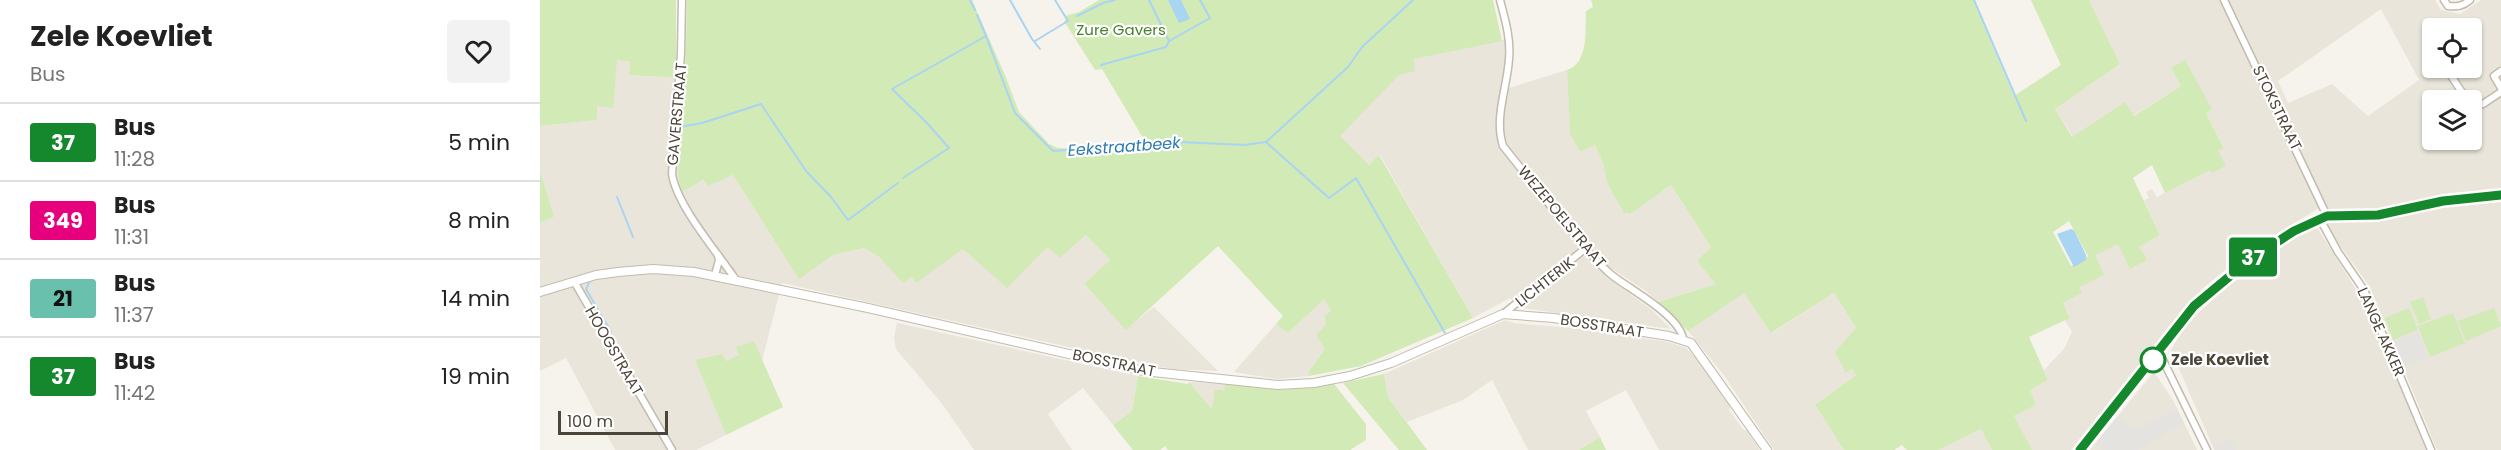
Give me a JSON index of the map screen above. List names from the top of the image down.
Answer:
{
  "streets": {
    "street": [
      "STOKSTRAAT",
      "GAVERSTRAAT",
      "WEZEPOELSTRAAT",
      "LICHTERIK",
      "BOSSTRAAT",
      "LANGE AKKER",
      "HOOGSTRAAT"
    ]
  },
  "crossings": [
    ["STOKSTRAAT", "LANGE AKKER"],
    ["GAVERSTRAAT", "BOSSTRAAT"],
    ["WEZEPOELSTRAAT", "LICHTERIK"],
    ["WEZEPOELSTRAAT", "BOSSTRAAT"],
    ["LICHTERIK", "BOSSTRAAT"],
    ["BOSSTRAAT", "HOOGSTRAAT"]
  ],
  "water": ["Eekstraatbeek"],
  "parks": ["Zure Gavers"],
  "places": ["Zele Koevliet"],
  "lines": ["bus line 37"],
  "scale_bar": "100 m",
  "page": {
    "heading": ["Zele Koevliet", "Bus"],
    "on_map": "37",
    "list": [
      {
        "mark": "37",
        "name": "Bus",
        "note": "11:28",
        "value": "5 min"
      },
      {
        "mark": "349",
        "name": "Bus",
        "note": "11:31",
        "value": "8 min"
      },
      {
        "mark": "21",
        "name": "Bus",
        "note": "11:37",
        "value": "14 min"
      },
      {
        "mark": "37",
        "name": "Bus",
        "note": "11:42",
        "value": "19 min"
      }
    ],
    "scale": "100 m"
  }
}
